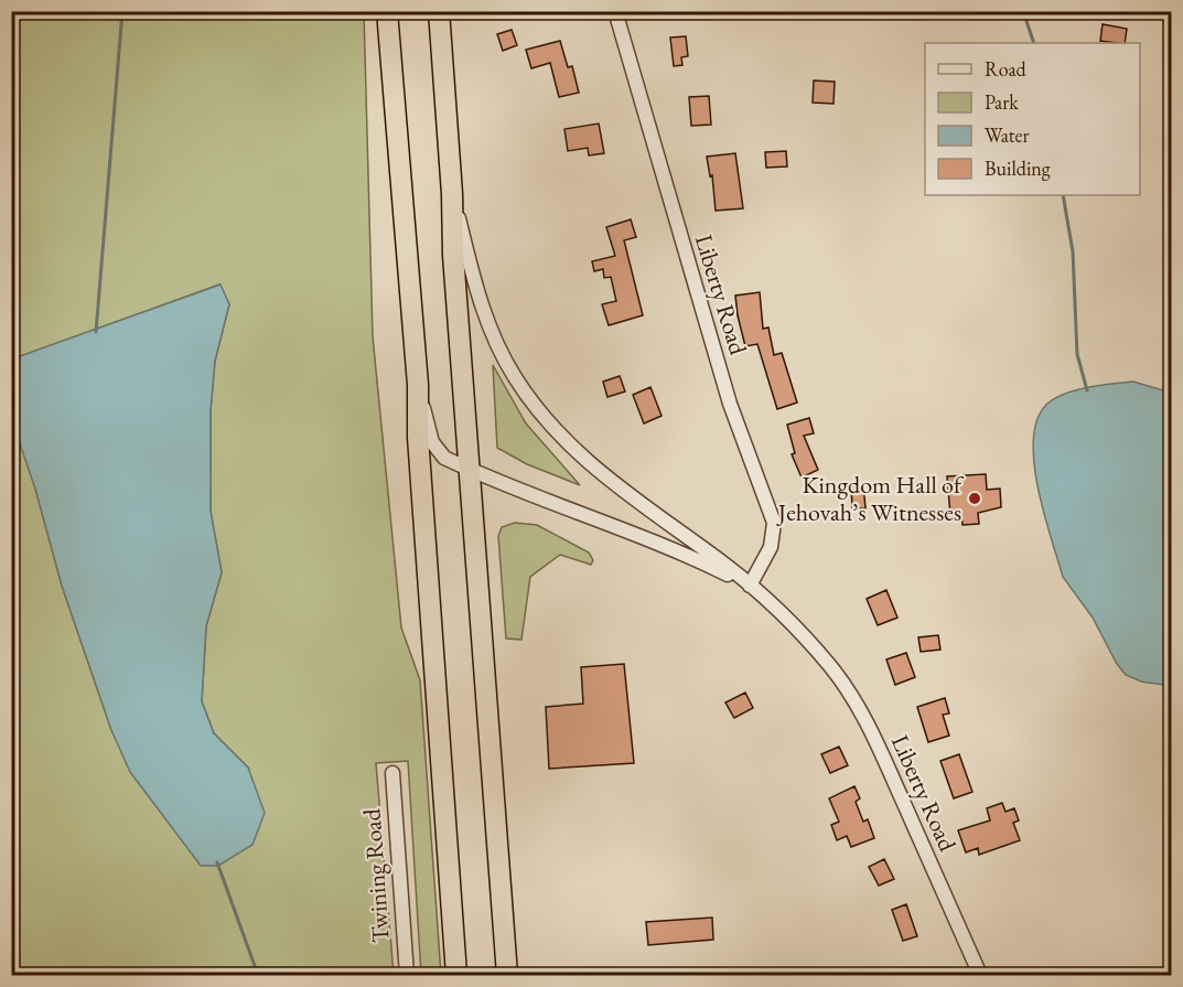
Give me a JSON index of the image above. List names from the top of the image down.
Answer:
{
  "streets": {
    "street": ["Liberty Road", "Twining Road"]
  },
  "places": ["Kingdom Hall of Jehovah’s Witnesses"],
  "legend": [
    "Road",
    "Park",
    "Water",
    "Building"
  ]
}
